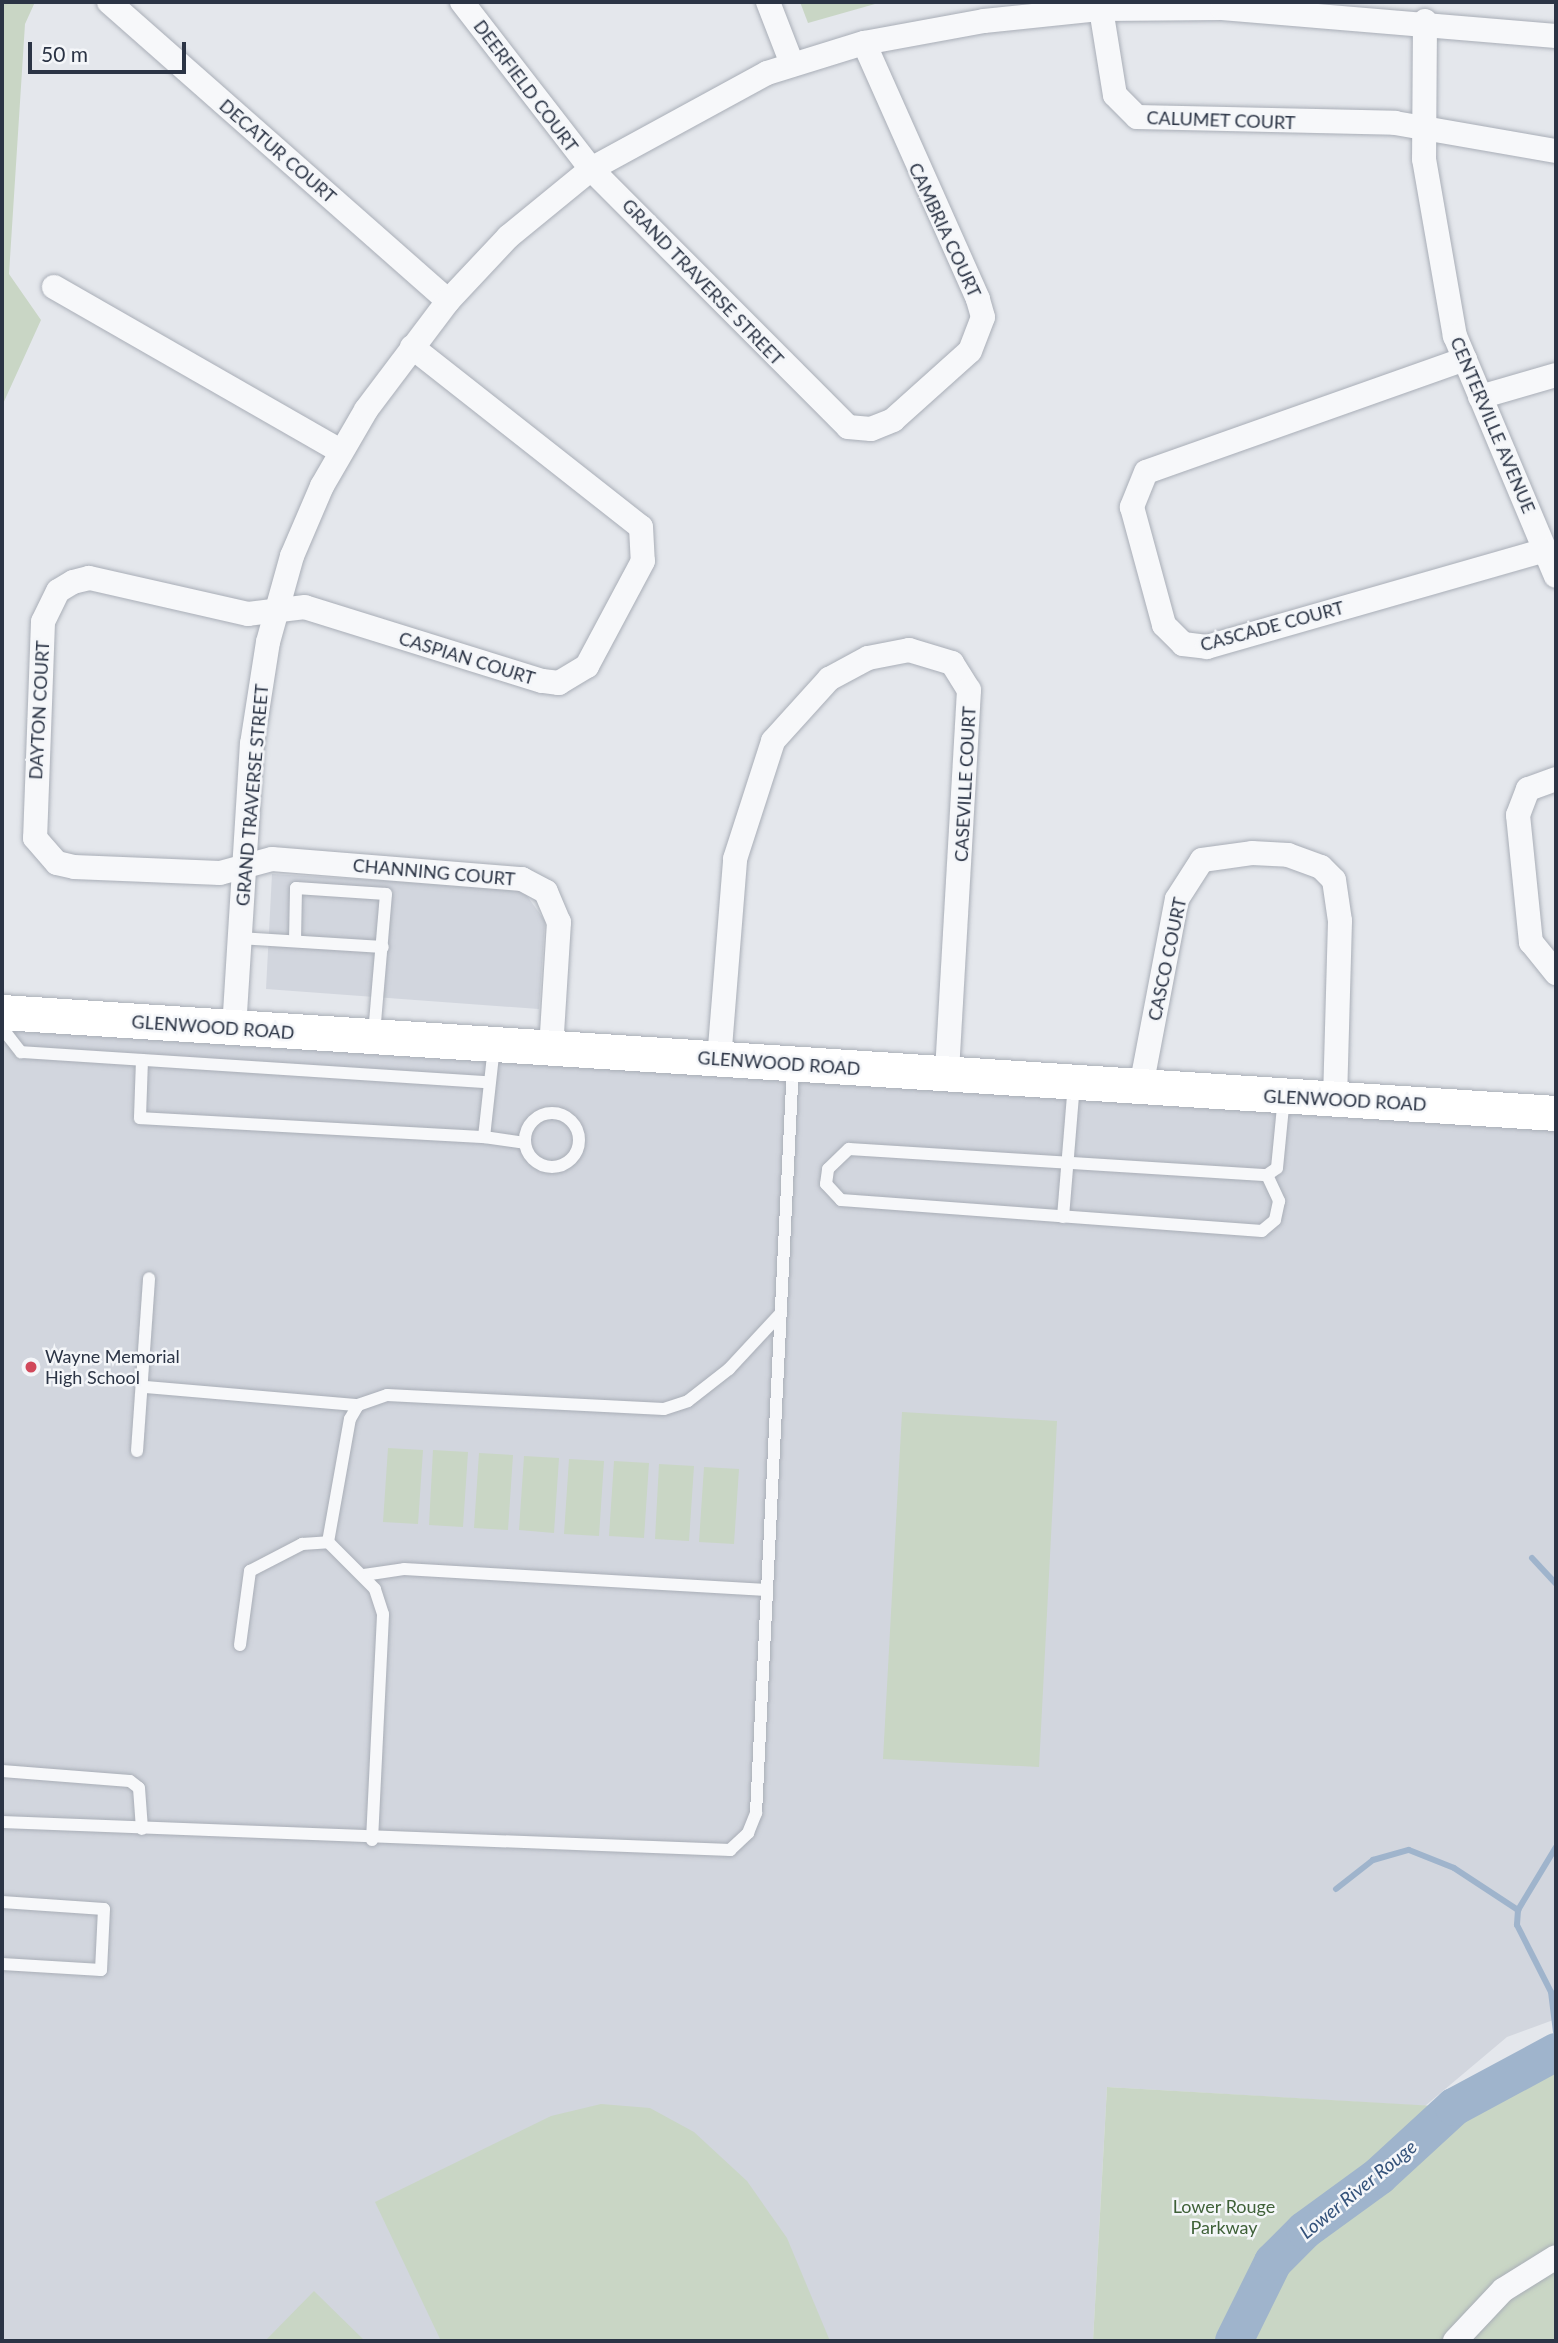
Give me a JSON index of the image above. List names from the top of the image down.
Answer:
{
  "streets": {
    "street": [
      "DEERFIELD COURT",
      "CALUMET COURT",
      "DECATUR COURT",
      "CAMBRIA COURT",
      "GRAND TRAVERSE STREET",
      "CENTERVILLE AVENUE",
      "CASCADE COURT",
      "CASPIAN COURT",
      "DAYTON COURT",
      "CASEVILLE COURT",
      "CHANNING COURT",
      "CASCO COURT",
      "GLENWOOD ROAD"
    ]
  },
  "crossings": [
    ["DEERFIELD COURT", "GRAND TRAVERSE STREET"],
    ["CALUMET COURT", "GRAND TRAVERSE STREET"],
    ["CALUMET COURT", "CENTERVILLE AVENUE"],
    ["DECATUR COURT", "GRAND TRAVERSE STREET"],
    ["CAMBRIA COURT", "GRAND TRAVERSE STREET"],
    ["GRAND TRAVERSE STREET", "CENTERVILLE AVENUE"],
    ["GRAND TRAVERSE STREET", "CASPIAN COURT"],
    ["GRAND TRAVERSE STREET", "DAYTON COURT"],
    ["GRAND TRAVERSE STREET", "CHANNING COURT"],
    ["GRAND TRAVERSE STREET", "GLENWOOD ROAD"],
    ["CENTERVILLE AVENUE", "CASCADE COURT"],
    ["CASPIAN COURT", "DAYTON COURT"],
    ["DAYTON COURT", "CHANNING COURT"],
    ["CASEVILLE COURT", "GLENWOOD ROAD"],
    ["CHANNING COURT", "GLENWOOD ROAD"],
    ["CASCO COURT", "GLENWOOD ROAD"]
  ],
  "water": ["Lower River Rouge"],
  "parks": ["Lower Rouge Parkway"],
  "places": ["Wayne Memorial High School"],
  "scale_bar": "50 m"
}
